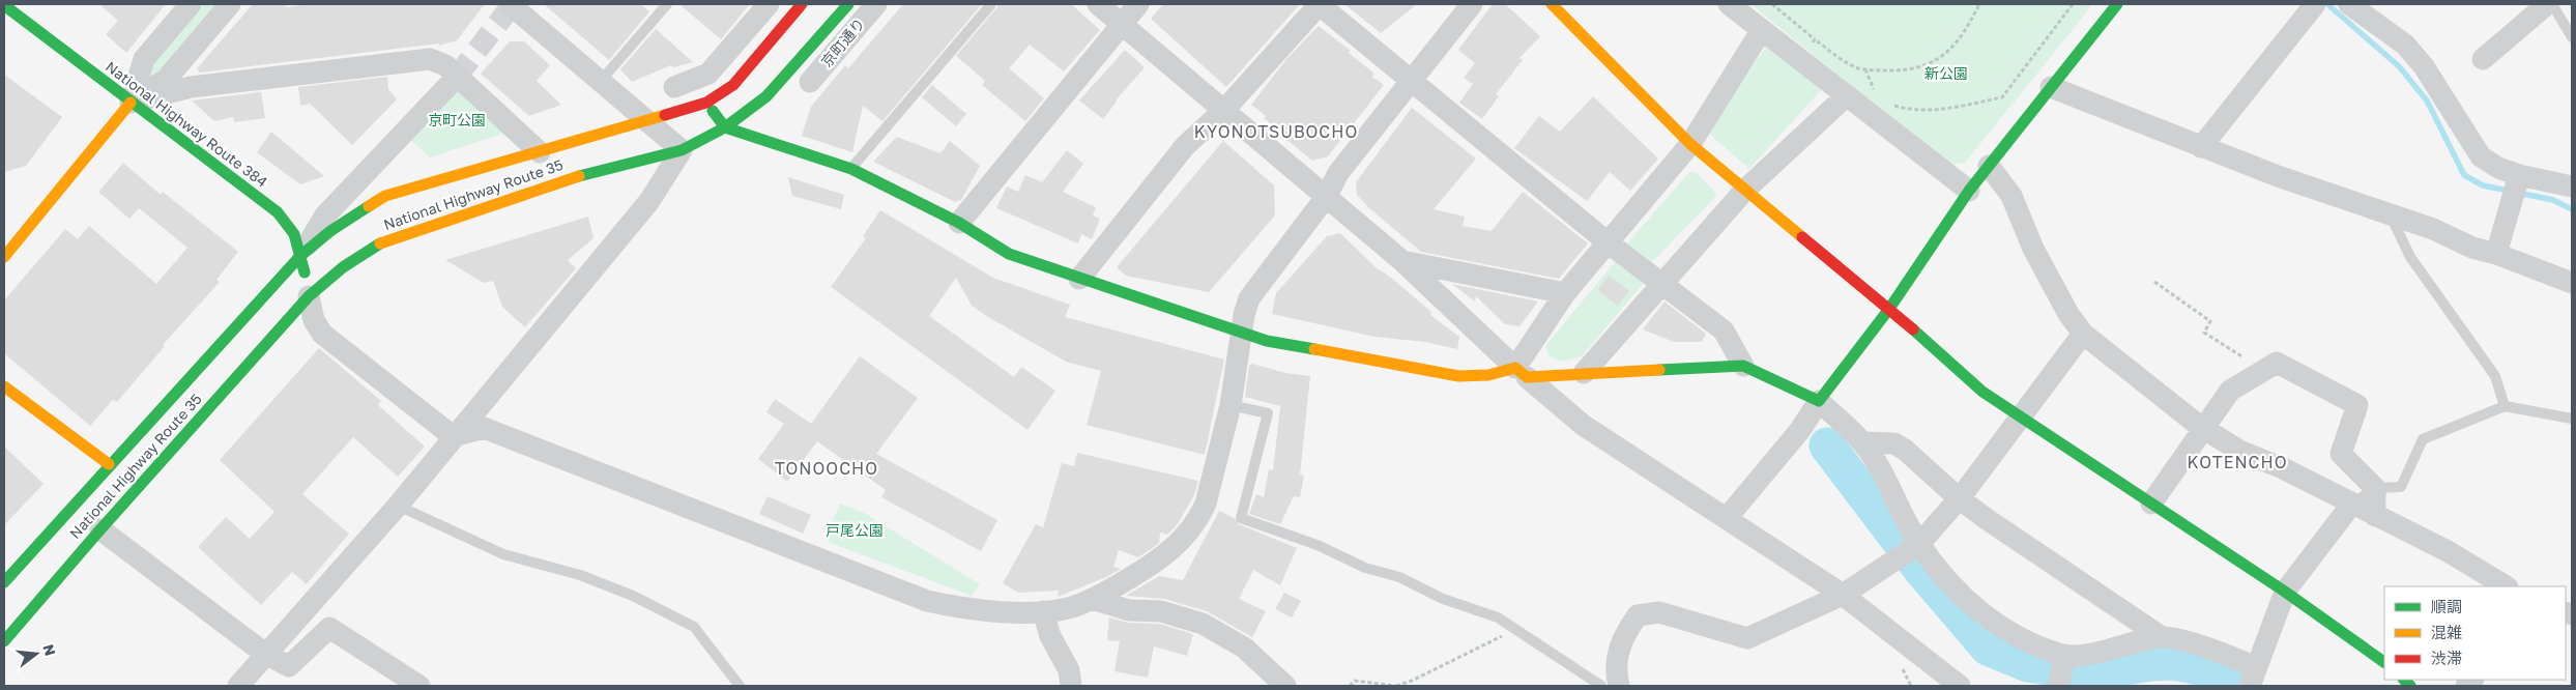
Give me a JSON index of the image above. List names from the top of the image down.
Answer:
{
  "streets": {
    "main road": ["National Highway Route 384", "National Highway Route 35"],
    "street": ["京町通り"]
  },
  "crossings": [
    ["National Highway Route 384", "National Highway Route 35"]
  ],
  "districts": ["KYONOTSUBOCHO", "KOTENCHO", "TONOOCHO"],
  "parks": ["新公園", "京町公園", "戸尾公園"],
  "legend": ["順調", "混雑", "渋滞"],
  "north": "right"
}
